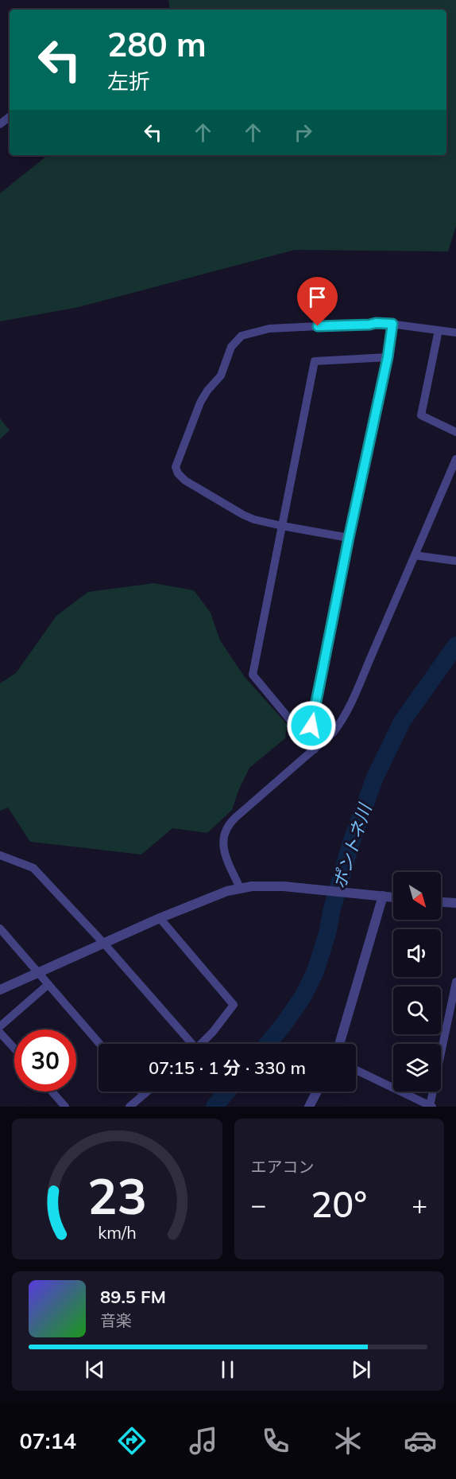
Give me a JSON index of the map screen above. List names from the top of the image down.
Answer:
{
  "water": ["ポントネ川"],
  "north": "bottom right",
  "page": {
    "turn": ["280 m", "左折"],
    "limit": "30",
    "trip": "07:15 · 1 分 · 330 m",
    "tile": "エアコン",
    "heat": ["−", "20°", "+"],
    "song": ["89.5 FM", "音楽"],
    "tabs": "07:14",
    "gauge": ["23", "km/h"]
  }
}
